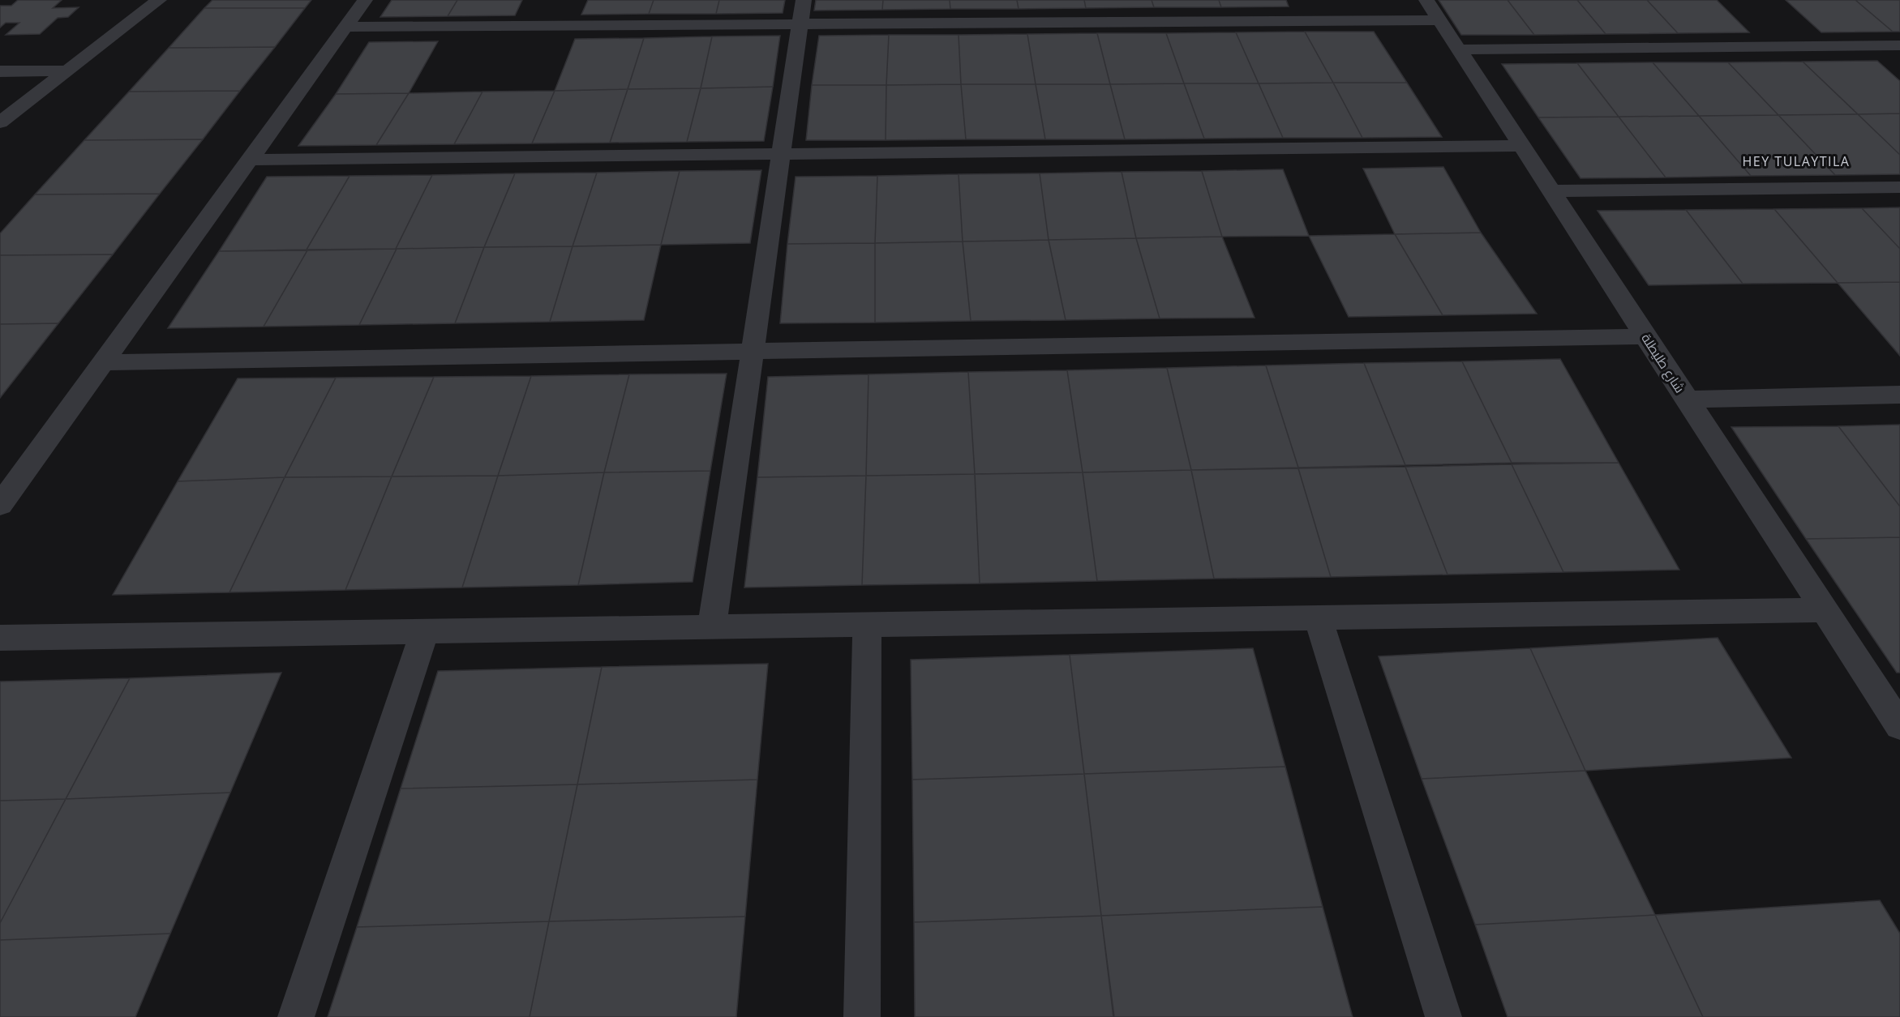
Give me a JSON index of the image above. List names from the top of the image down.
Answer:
{
  "streets": {
    "street": ["شارع طليطلة"]
  },
  "districts": ["HEY TULAYTILA"]
}
